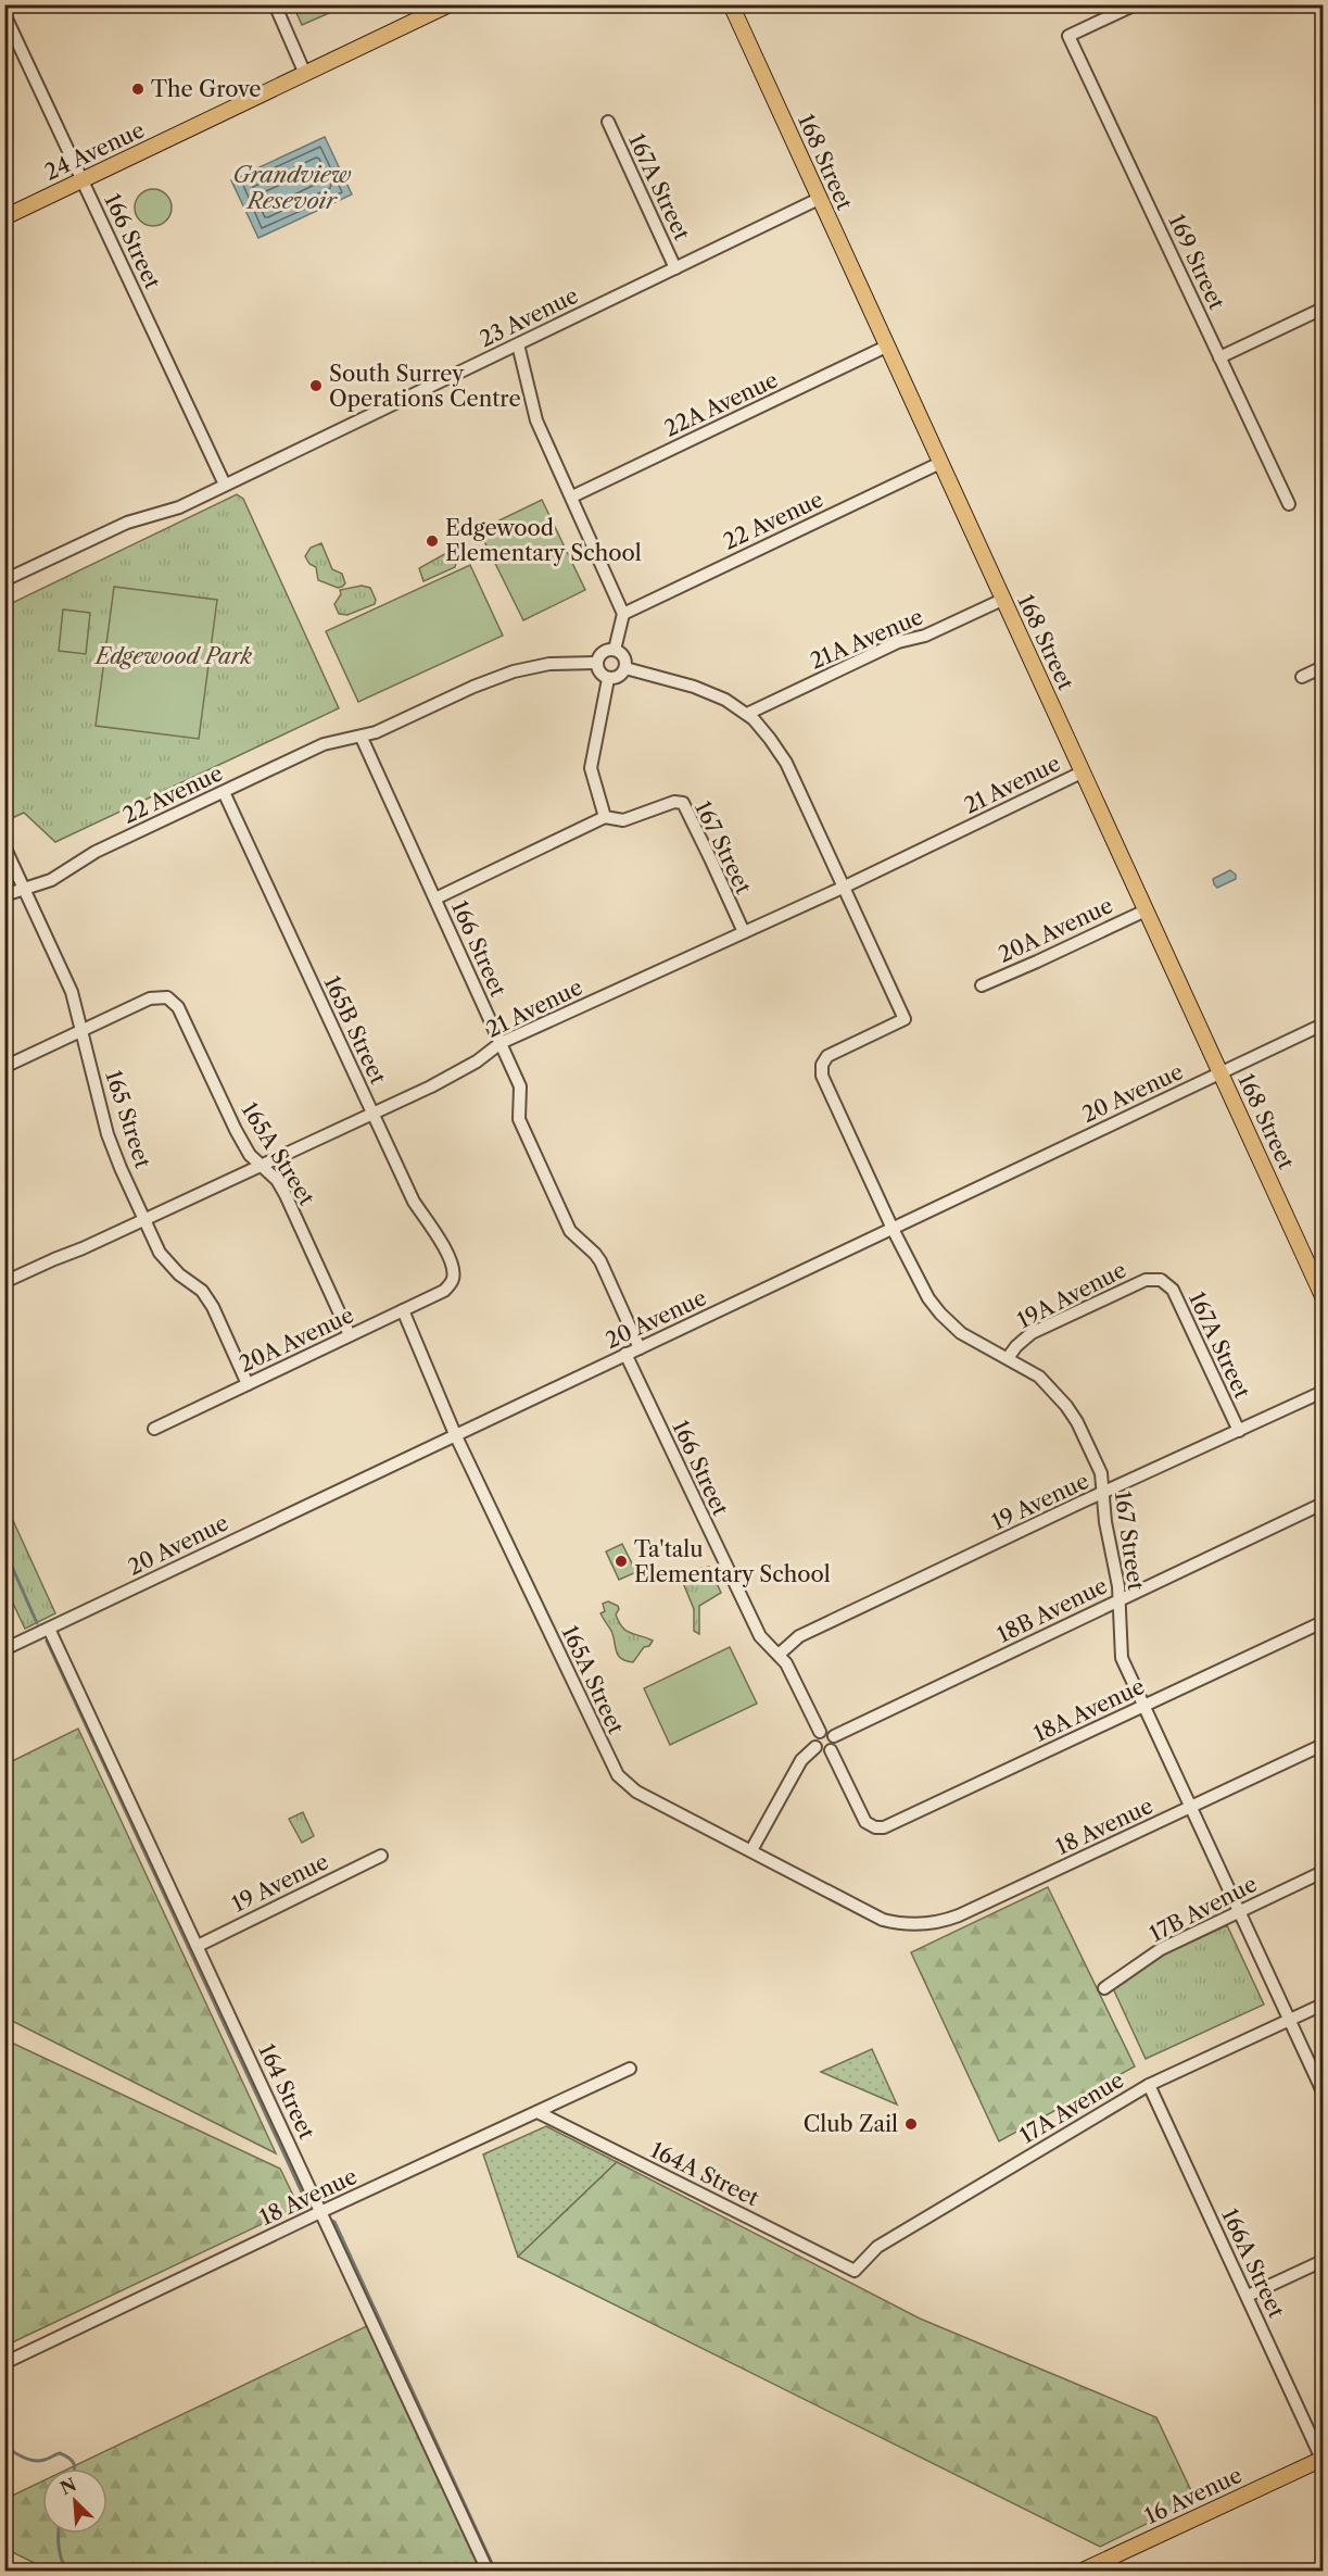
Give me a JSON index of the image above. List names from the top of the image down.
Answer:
{
  "streets": {
    "main road": ["24 Avenue", "168 Street", "16 Avenue"],
    "street": [
      "167A Street",
      "166 Street",
      "169 Street",
      "23 Avenue",
      "22A Avenue",
      "22 Avenue",
      "21A Avenue",
      "21 Avenue",
      "167 Street",
      "20A Avenue",
      "165B Street",
      "20 Avenue",
      "165 Street",
      "165A Street",
      "19A Avenue",
      "19 Avenue",
      "18B Avenue",
      "18A Avenue",
      "18 Avenue",
      "17B Avenue",
      "164 Street",
      "17A Avenue",
      "164A Street",
      "166A Street"
    ]
  },
  "crossings": [
    ["24 Avenue", "166 Street"],
    ["168 Street", "23 Avenue"],
    ["168 Street", "22A Avenue"],
    ["168 Street", "22 Avenue"],
    ["168 Street", "21A Avenue"],
    ["168 Street", "21 Avenue"],
    ["168 Street", "20A Avenue"],
    ["168 Street", "20 Avenue"],
    ["167A Street", "23 Avenue"],
    ["167A Street", "19A Avenue"],
    ["167A Street", "19 Avenue"],
    ["166 Street", "23 Avenue"],
    ["166 Street", "22 Avenue"],
    ["166 Street", "21 Avenue"],
    ["166 Street", "20 Avenue"],
    ["166 Street", "19 Avenue"],
    ["166 Street", "18B Avenue"],
    ["166 Street", "18A Avenue"],
    ["22 Avenue", "165B Street"],
    ["22 Avenue", "165 Street"],
    ["21 Avenue", "167 Street"],
    ["21 Avenue", "165B Street"],
    ["21 Avenue", "165 Street"],
    ["21 Avenue", "165A Street"],
    ["167 Street", "20 Avenue"],
    ["167 Street", "19A Avenue"],
    ["167 Street", "19 Avenue"],
    ["167 Street", "18B Avenue"],
    ["167 Street", "18A Avenue"],
    ["167 Street", "18 Avenue"],
    ["167 Street", "17B Avenue"],
    ["167 Street", "17A Avenue"],
    ["20A Avenue", "165B Street"],
    ["20A Avenue", "165 Street"],
    ["20A Avenue", "165A Street"],
    ["20 Avenue", "165A Street"],
    ["20 Avenue", "164 Street"],
    ["165 Street", "165A Street"],
    ["165A Street", "18 Avenue"],
    ["19 Avenue", "164 Street"],
    ["18B Avenue", "18A Avenue"],
    ["18 Avenue", "164 Street"],
    ["18 Avenue", "164A Street"],
    ["17A Avenue", "164A Street"],
    ["17A Avenue", "166A Street"],
    ["166A Street", "16 Avenue"]
  ],
  "water": ["Grandview Resevoir"],
  "parks": ["Edgewood Park"],
  "places": [
    "The Grove",
    "South Surrey Operations Centre",
    "Edgewood Elementary School",
    "Ta'talu Elementary School",
    "Club Zail"
  ],
  "north": "top left"
}
